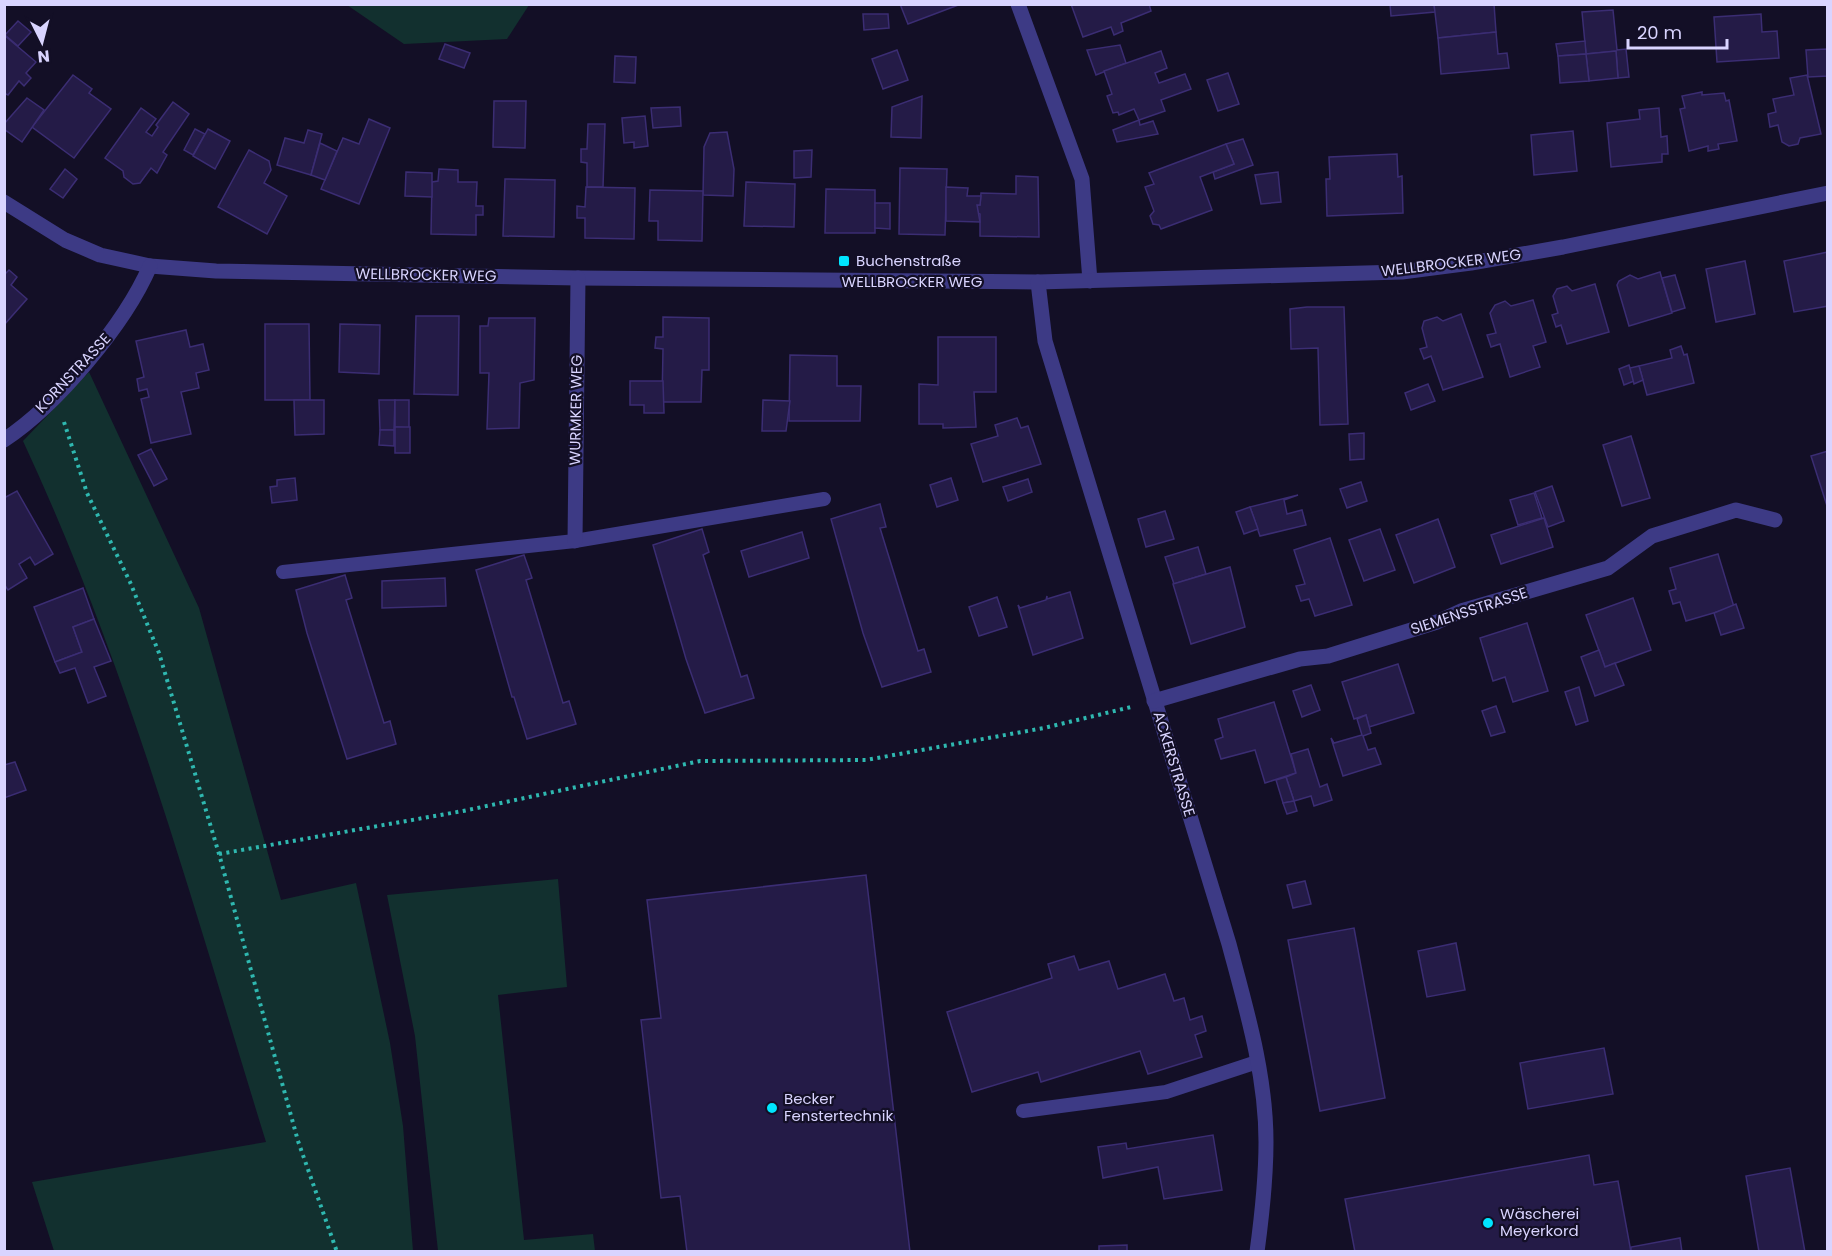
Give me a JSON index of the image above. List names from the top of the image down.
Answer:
{
  "streets": {
    "street": [
      "WELLBROCKER WEG",
      "KORNSTRASSE",
      "WURMKER WEG",
      "SIEMENSSTRASSE",
      "ACKERSTRASSE"
    ]
  },
  "crossings": [
    ["WELLBROCKER WEG", "KORNSTRASSE"],
    ["WELLBROCKER WEG", "WURMKER WEG"],
    ["WELLBROCKER WEG", "ACKERSTRASSE"],
    ["SIEMENSSTRASSE", "ACKERSTRASSE"]
  ],
  "places": {
    "transit": ["Buchenstraße"],
    "other": ["Becker Fenstertechnik", "Wäscherei Meyerkord"]
  },
  "scale_bar": "20 m",
  "north": "bottom"
}
